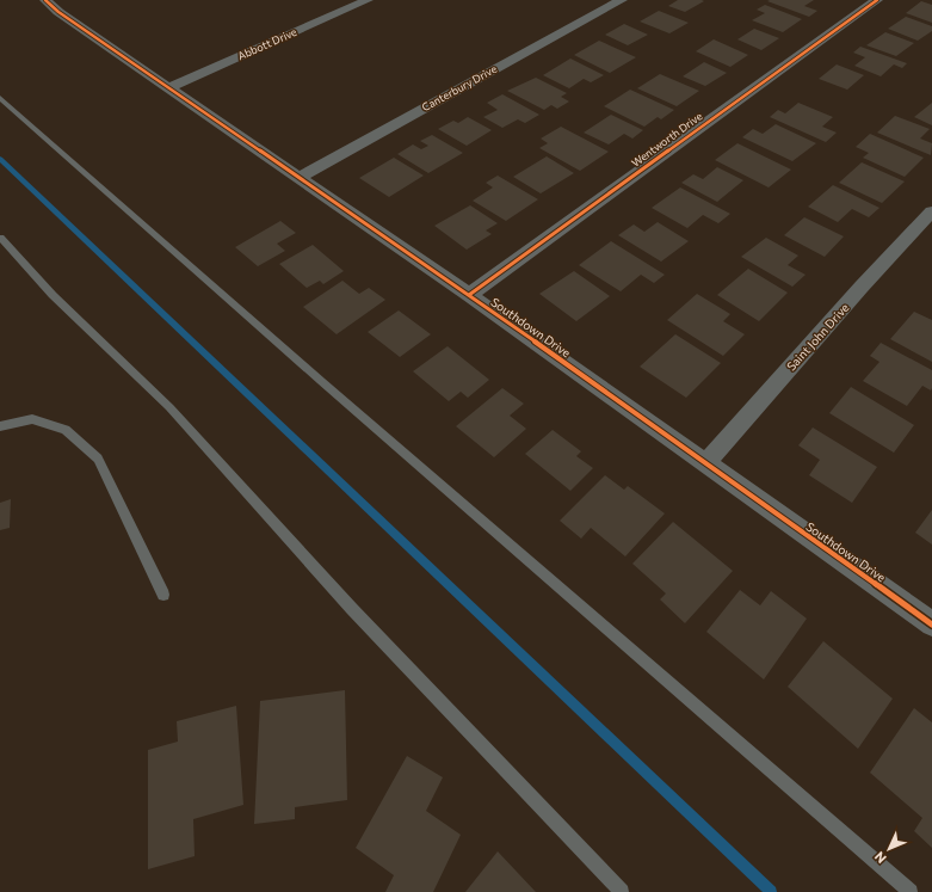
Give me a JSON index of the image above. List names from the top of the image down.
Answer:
{
  "streets": {
    "street": [
      "Abbott Drive",
      "Canterbury Drive",
      "Wentworth Drive",
      "Southdown Drive",
      "Saint John Drive"
    ]
  },
  "crossings": [
    ["Abbott Drive", "Southdown Drive"],
    ["Canterbury Drive", "Southdown Drive"],
    ["Wentworth Drive", "Southdown Drive"],
    ["Southdown Drive", "Saint John Drive"]
  ],
  "north": "bottom left"
}
